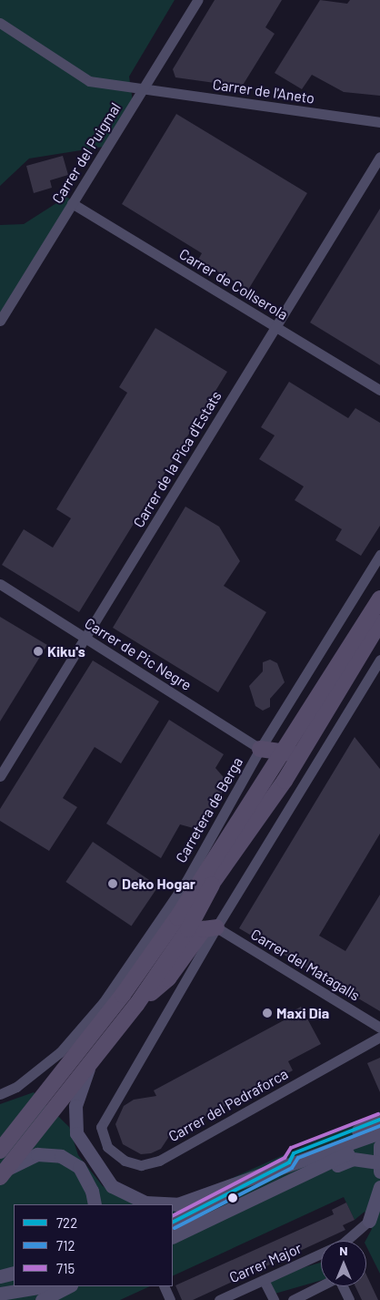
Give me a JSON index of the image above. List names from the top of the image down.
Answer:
{
  "streets": {
    "street": [
      "Carrer de l'Aneto",
      "Carrer del Puigmal",
      "Carrer de Collserola",
      "Carrer de la Pica d'Estats",
      "Carrer de Pic Negre",
      "Carretera de Berga",
      "Carrer del Matagalls",
      "Carrer del Pedraforca",
      "Carrer Major"
    ]
  },
  "crossings": [
    ["Carrer de l'Aneto", "Carrer del Puigmal"],
    ["Carrer del Puigmal", "Carrer de Collserola"],
    ["Carrer de Collserola", "Carrer de la Pica d'Estats"],
    ["Carrer de la Pica d'Estats", "Carrer de Pic Negre"],
    ["Carrer de Pic Negre", "Carretera de Berga"],
    ["Carrer del Matagalls", "Carrer del Pedraforca"]
  ],
  "places": ["Kiku's", "Deko Hogar", "Maxi Dia"],
  "lines": ["transit line 715", "transit line 722", "transit line 712"],
  "legend": ["722", "712", "715"],
  "north": "top"
}
